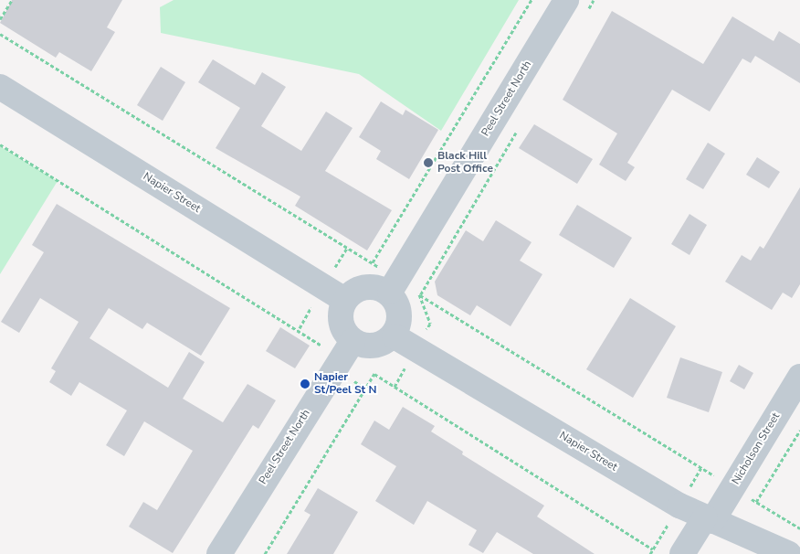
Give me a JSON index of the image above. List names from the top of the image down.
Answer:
{
  "streets": {
    "street": ["Peel Street North", "Napier Street", "Nicholson Street"]
  },
  "crossings": [
    ["Peel Street North", "Napier Street"],
    ["Napier Street", "Nicholson Street"]
  ],
  "places": ["Black Hill Post Office", "Napier St/Peel St N"]
}
